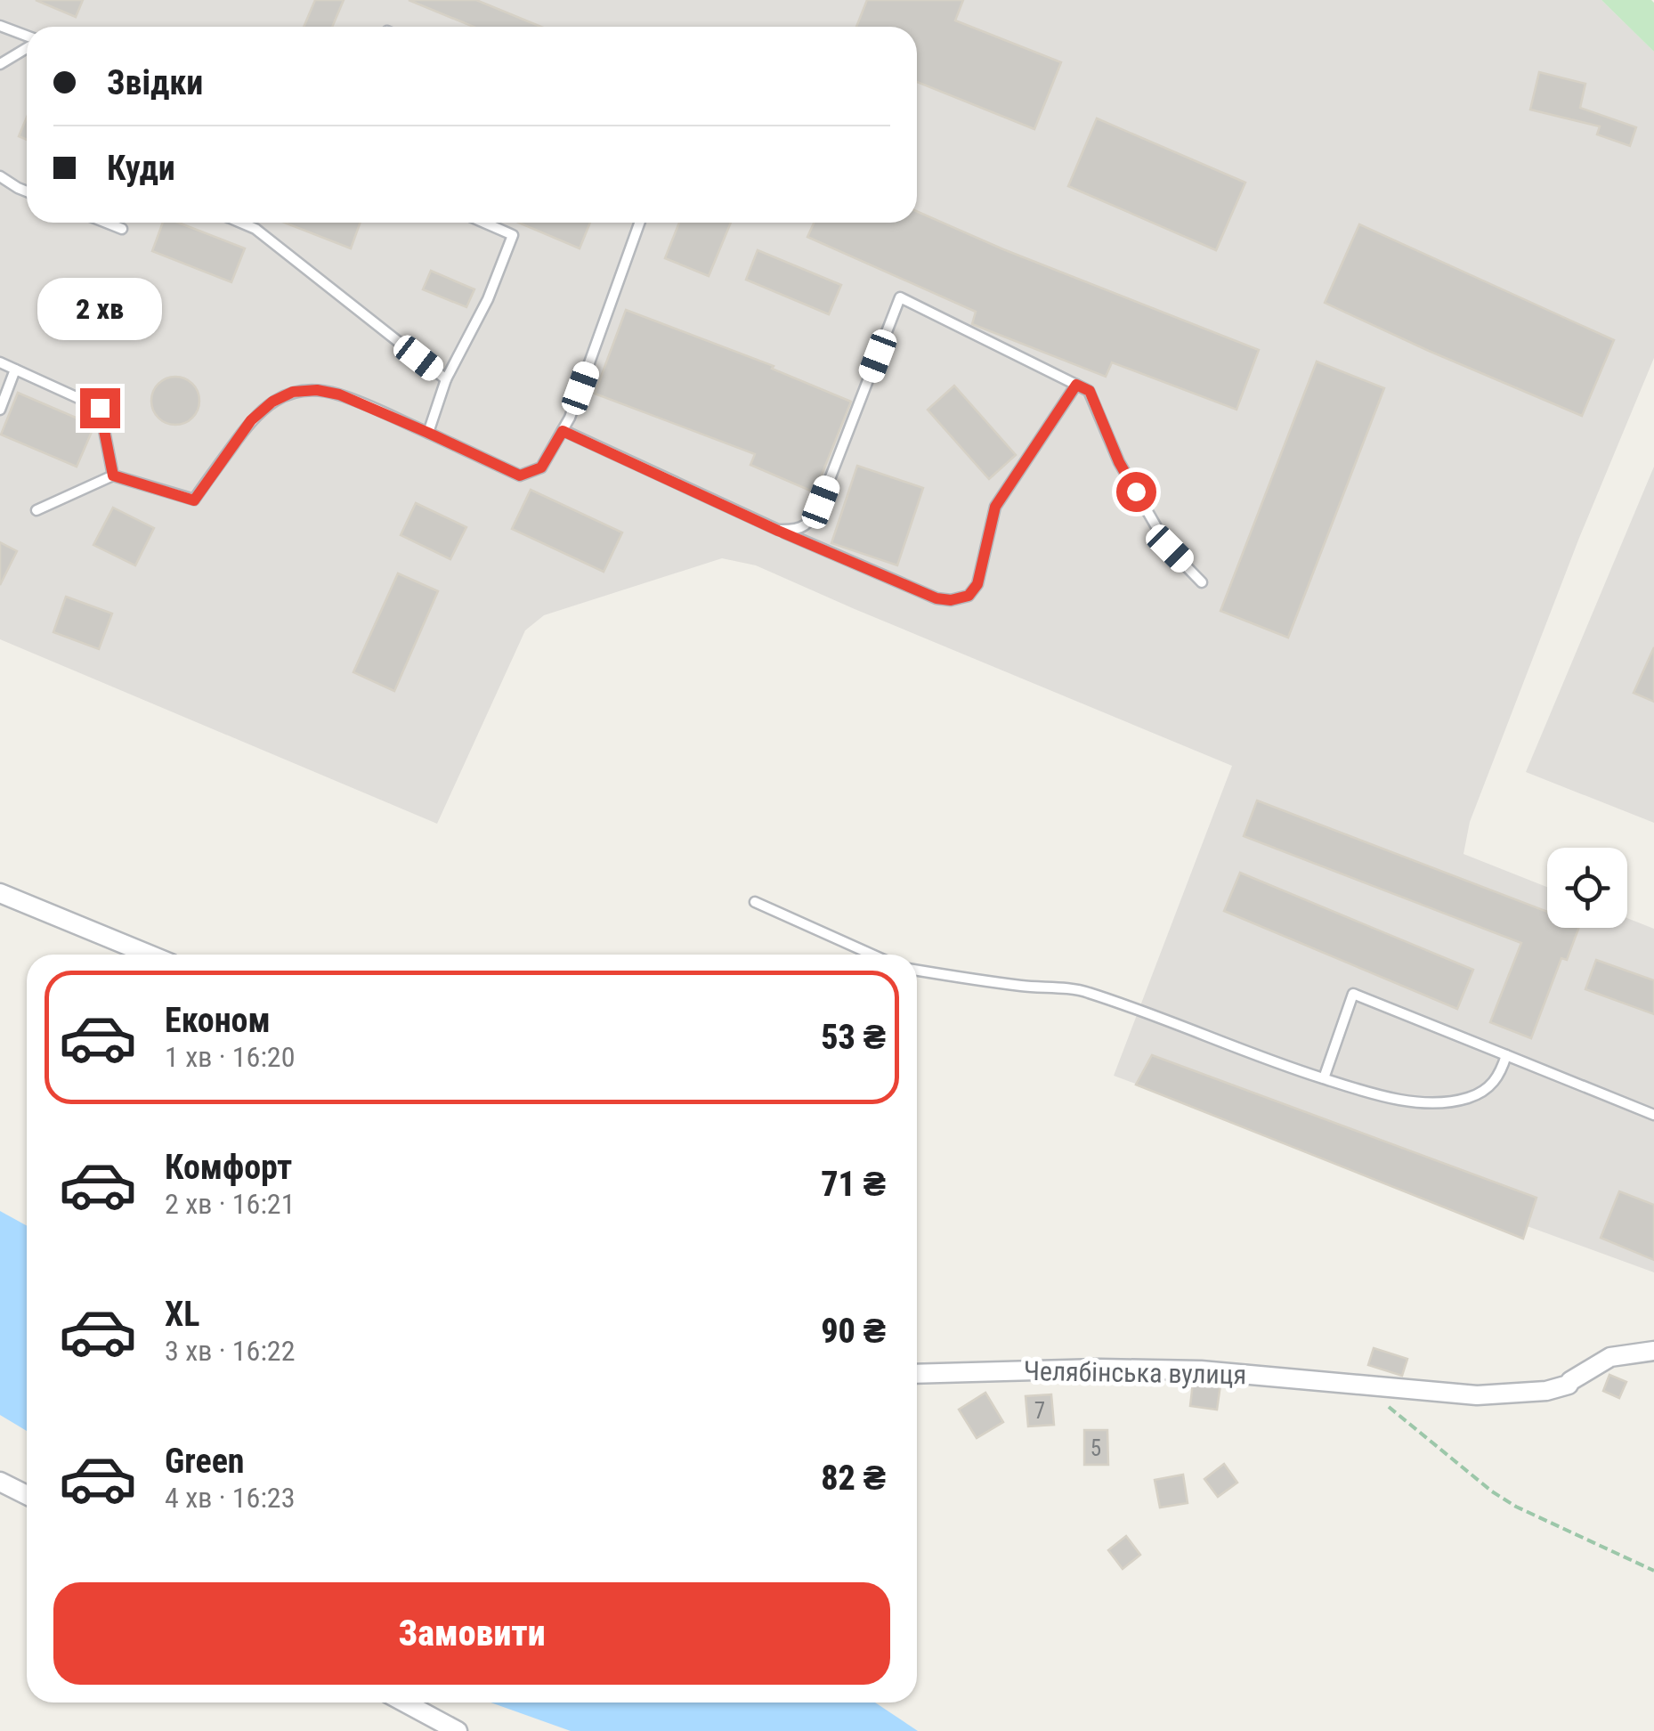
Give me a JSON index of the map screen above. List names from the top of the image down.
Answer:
{
  "streets": {
    "street": ["Челябінська вулиця"]
  },
  "house_numbers": ["7", "5"],
  "page": {
    "banner": ["Звідки", "Куди"],
    "bubble": "2 хв",
    "list": [
      {
        "name": "Економ",
        "note": "1 хв · 16:20",
        "value": "53 ₴"
      },
      {
        "name": "Комфорт",
        "note": "2 хв · 16:21",
        "value": "71 ₴"
      },
      {
        "name": "XL",
        "note": "3 хв · 16:22",
        "value": "90 ₴"
      },
      {
        "name": "Green",
        "note": "4 хв · 16:23",
        "value": "82 ₴"
      }
    ],
    "buttons": "Замовити"
  }
}
